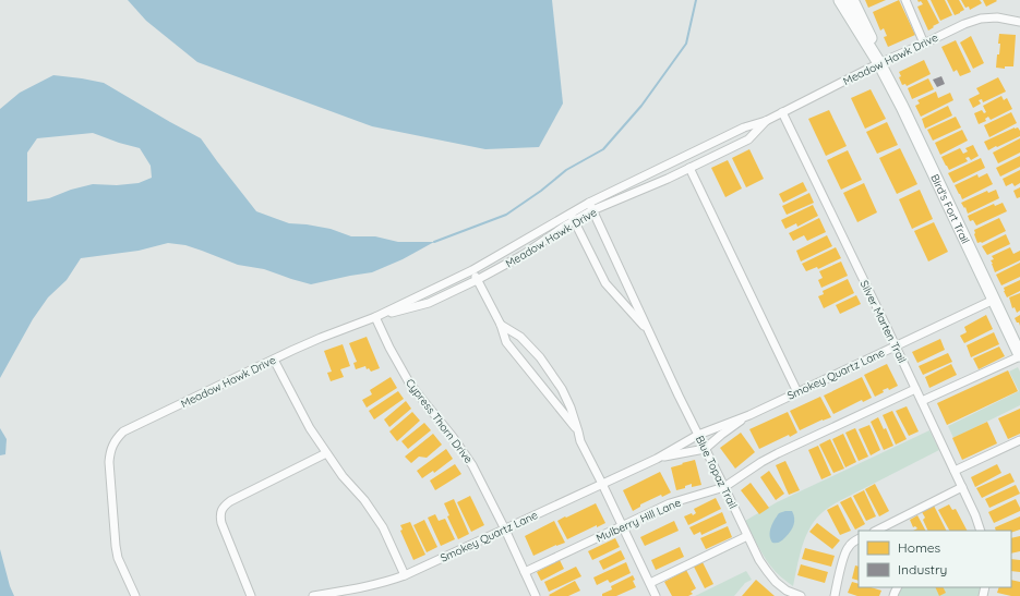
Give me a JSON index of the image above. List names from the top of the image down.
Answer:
{
  "streets": {
    "street": [
      "Meadow Hawk Drive",
      "Bird's Fort Trail",
      "Silver Marten Trail",
      "Smokey Quartz Lane",
      "Cypress Thorn Drive",
      "Blue Topaz Trail",
      "Mulberry Hill Lane"
    ]
  },
  "crossings": [
    ["Meadow Hawk Drive", "Bird's Fort Trail"],
    ["Meadow Hawk Drive", "Silver Marten Trail"],
    ["Meadow Hawk Drive", "Cypress Thorn Drive"],
    ["Meadow Hawk Drive", "Blue Topaz Trail"],
    ["Bird's Fort Trail", "Smokey Quartz Lane"],
    ["Silver Marten Trail", "Smokey Quartz Lane"],
    ["Silver Marten Trail", "Mulberry Hill Lane"],
    ["Smokey Quartz Lane", "Cypress Thorn Drive"],
    ["Smokey Quartz Lane", "Blue Topaz Trail"],
    ["Cypress Thorn Drive", "Mulberry Hill Lane"],
    ["Blue Topaz Trail", "Mulberry Hill Lane"]
  ],
  "legend": ["Homes", "Industry"]
}
